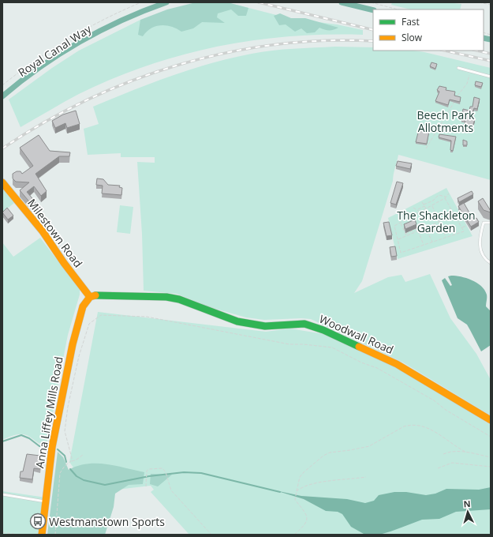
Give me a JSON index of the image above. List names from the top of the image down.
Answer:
{
  "streets": {
    "main road": ["Milestown Road", "Woodwall Road", "Anna Liffey Mills Road"],
    "path": ["Royal Canal Way"]
  },
  "crossings": [
    ["Milestown Road", "Woodwall Road"],
    ["Milestown Road", "Anna Liffey Mills Road"],
    ["Woodwall Road", "Anna Liffey Mills Road"]
  ],
  "parks": ["Beech Park Allotments", "The Shackleton Garden"],
  "places": {
    "bus stop": ["Westmanstown Sports"]
  },
  "legend": ["Fast", "Slow"],
  "north": "top"
}
